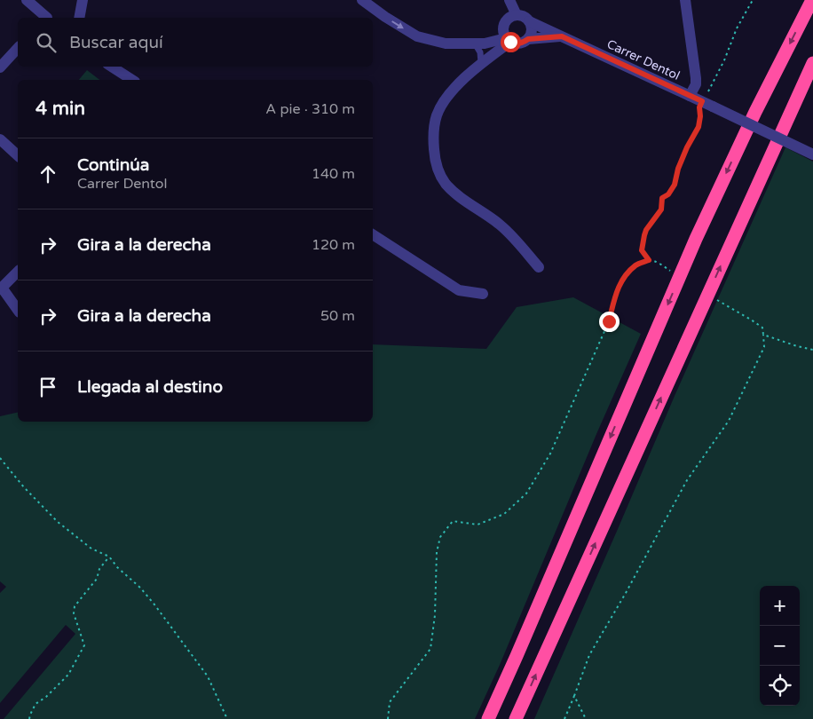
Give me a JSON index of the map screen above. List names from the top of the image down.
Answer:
{
  "streets": {
    "street": ["Carrer Dentol"]
  },
  "page": {
    "search": "Buscar aquí",
    "heading": ["4 min", "A pie · 310 m"],
    "list": [
      ["Continúa", "Carrer Dentol", "140 m"],
      ["Gira a la derecha", "120 m"],
      ["Gira a la derecha", "50 m"],
      "Llegada al destino"
    ],
    "map_buttons": ["+", "−"]
  }
}
